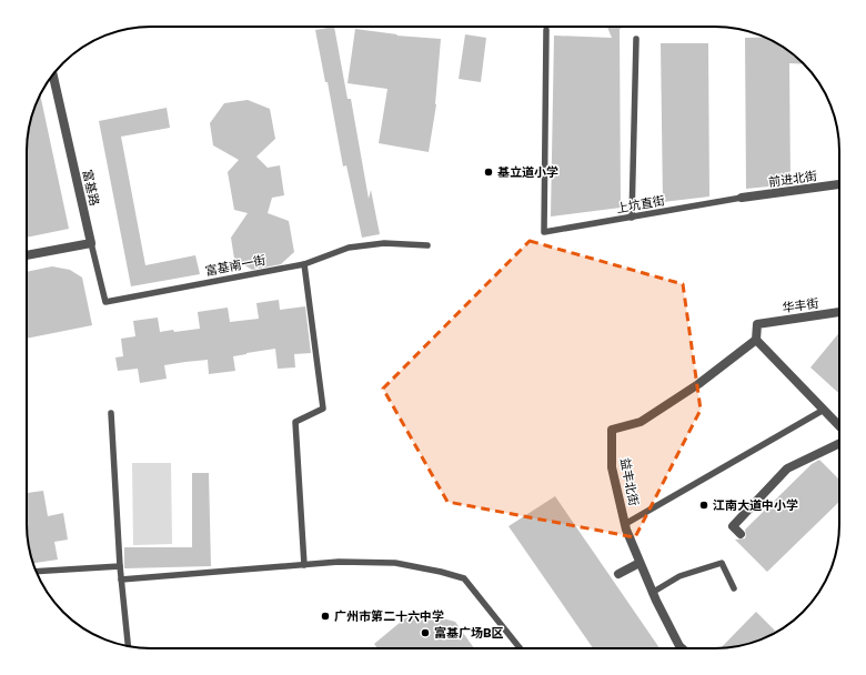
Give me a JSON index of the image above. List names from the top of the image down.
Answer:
{
  "streets": {
    "street": [
      "前进北街",
      "富基路",
      "华丰街",
      "益丰北街"
    ],
    "lane": ["上坑直街", "富基南一街"]
  },
  "crossings": [
    ["前进北街", "上坑直街"],
    ["富基路", "富基南一街"],
    ["华丰街", "益丰北街"]
  ],
  "places": [
    "基立道小学",
    "江南大道中小学",
    "广州市第二十六中学",
    "富基广场B区"
  ]
}
